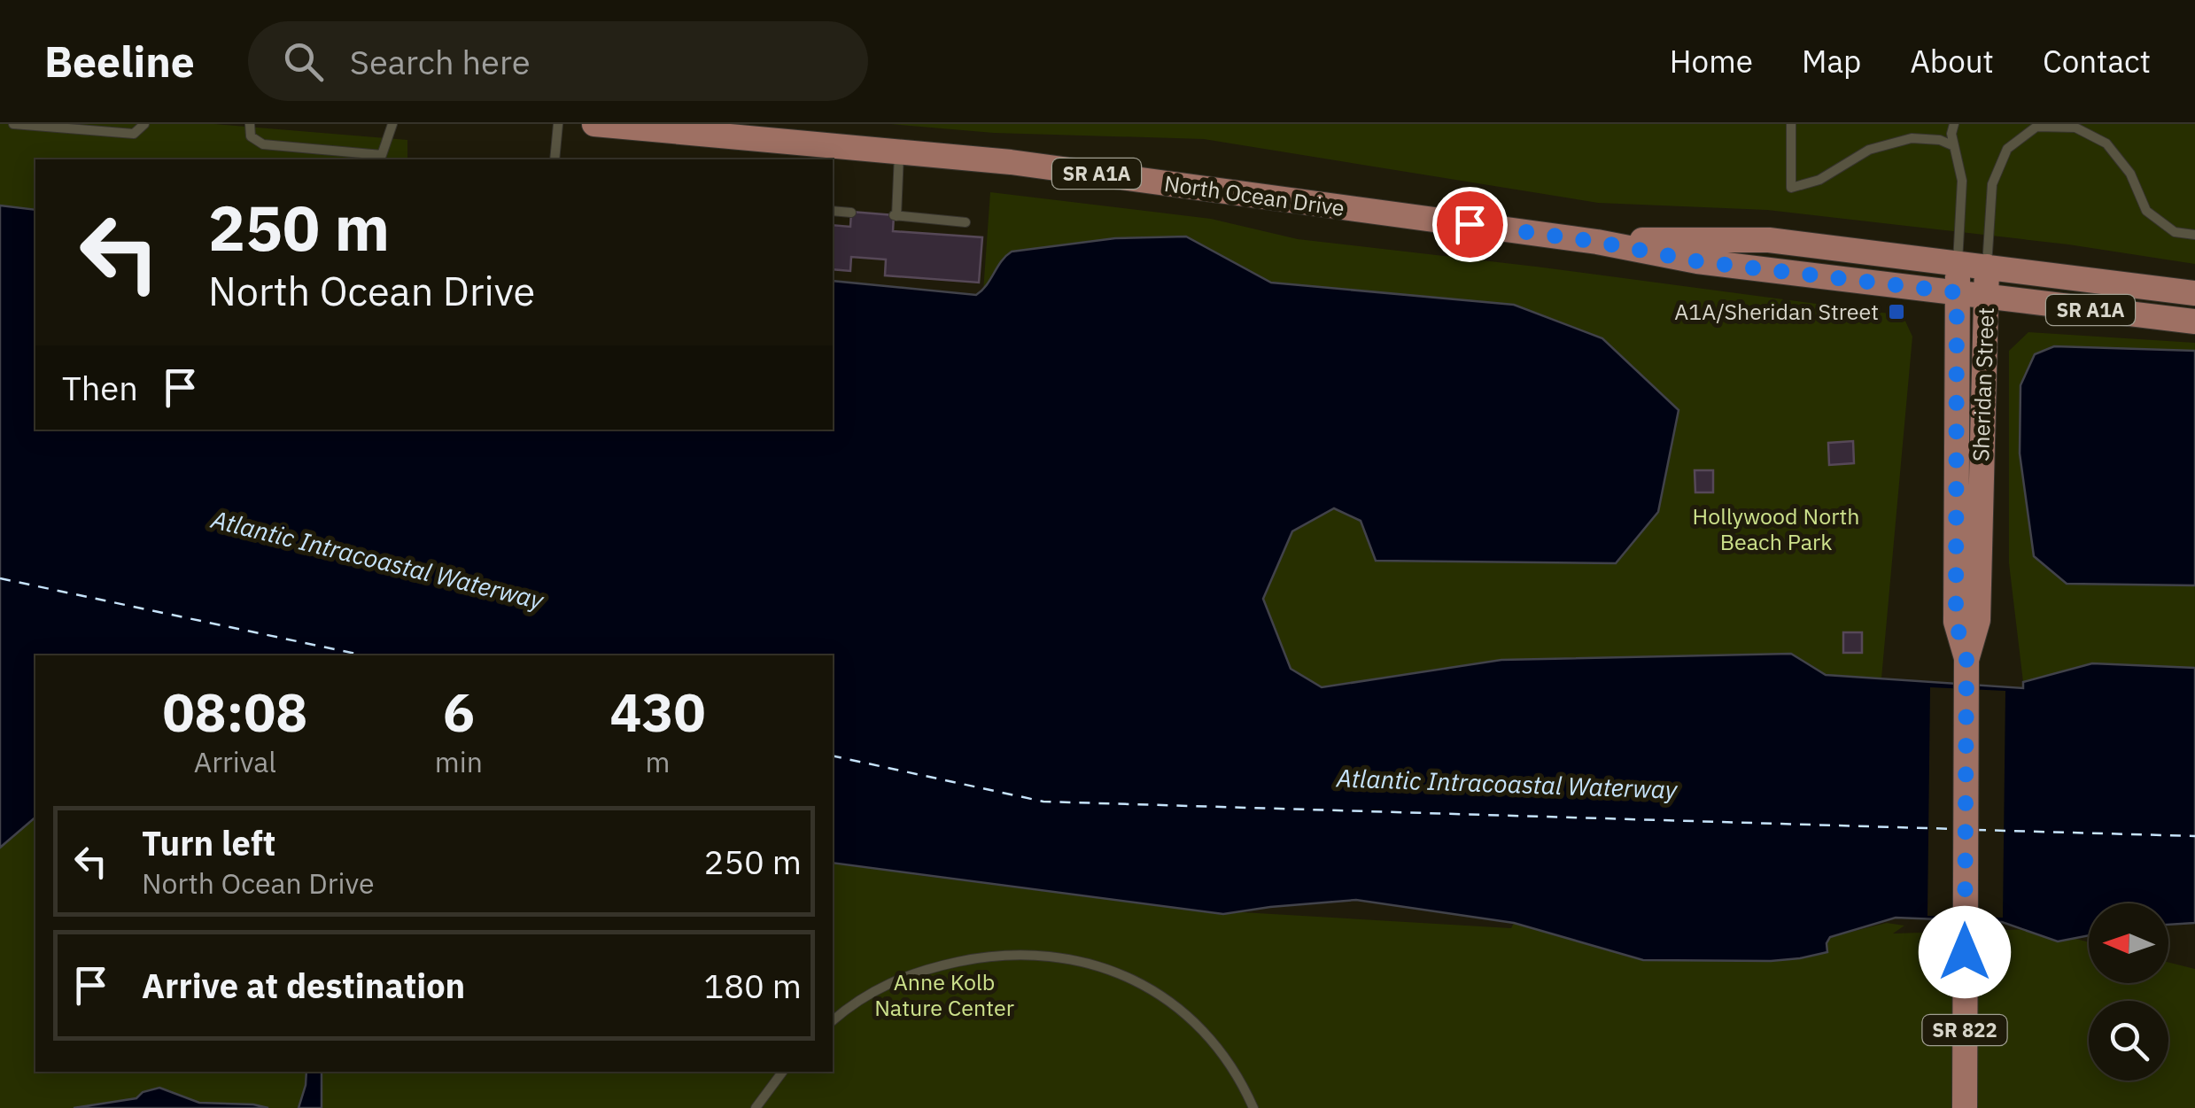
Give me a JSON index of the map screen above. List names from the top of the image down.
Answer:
{
  "streets": {
    "main road": [
      "SR A1A",
      "North Ocean Drive",
      "Sheridan Street",
      "SR 822"
    ]
  },
  "crossings": [
    ["North Ocean Drive", "Sheridan Street"]
  ],
  "water": ["Atlantic Intracoastal Waterway"],
  "parks": ["Hollywood North Beach Park", "Anne Kolb Nature Center"],
  "places": {
    "transit": ["A1A/Sheridan Street"]
  },
  "north": "left",
  "page": {
    "header": "Beeline",
    "search": "Search here",
    "nav": [
      "Home",
      "Map",
      "About",
      "Contact"
    ],
    "turn": ["250 m", "North Ocean Drive"],
    "then": "Then",
    "eta": [
      "08:08",
      "Arrival",
      "6",
      "min",
      "430",
      "m"
    ],
    "list": [
      {
        "name": "Turn left",
        "note": "North Ocean Drive",
        "value": "250 m"
      },
      {
        "name": "Arrive at destination",
        "value": "180 m"
      }
    ]
  }
}
